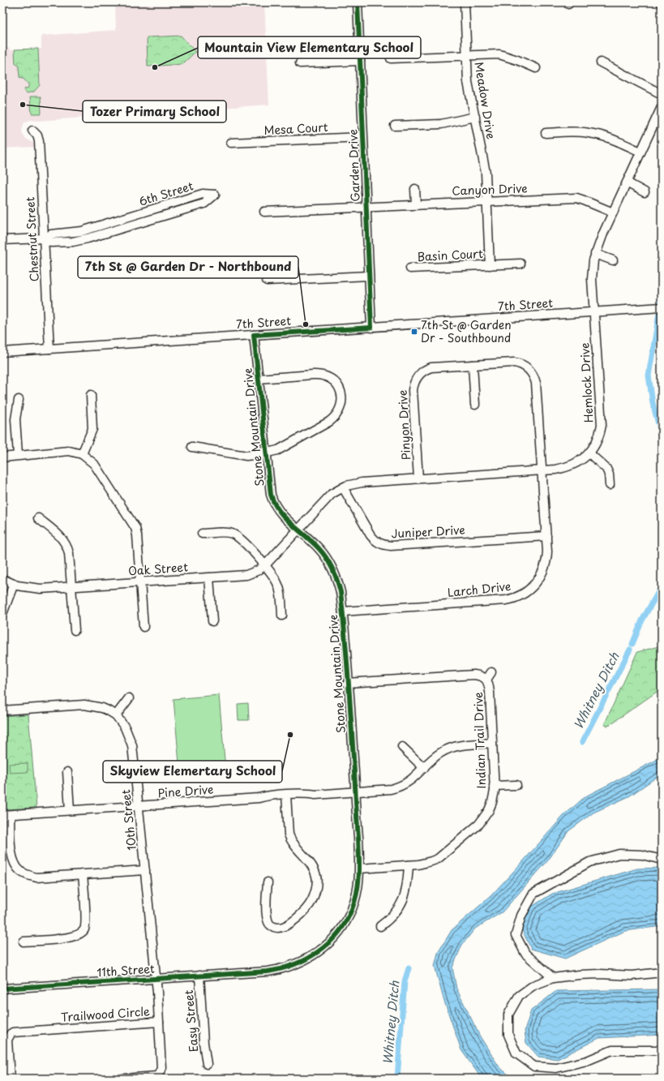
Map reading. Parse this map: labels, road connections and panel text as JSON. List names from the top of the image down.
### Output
{
  "streets": {
    "street": [
      "Meadow Drive",
      "Mesa Court",
      "Garden Drive",
      "Canyon Drive",
      "6th Street",
      "Chestnut Street",
      "Basin Court",
      "7th Street",
      "Hemlock Drive",
      "Pinyon Drive",
      "Stone Mountain Drive",
      "Juniper Drive",
      "Oak Street",
      "Larch Drive",
      "Indian Trail Drive",
      "Pine Drive",
      "10th Street",
      "11th Street",
      "Trailwood Circle",
      "Easy Street"
    ]
  },
  "crossings": [
    ["Meadow Drive", "Canyon Drive"],
    ["Meadow Drive", "Basin Court"],
    ["Mesa Court", "Garden Drive"],
    ["Garden Drive", "Canyon Drive"],
    ["Garden Drive", "7th Street"],
    ["Canyon Drive", "Basin Court"],
    ["Canyon Drive", "Hemlock Drive"],
    ["6th Street", "Chestnut Street"],
    ["Chestnut Street", "7th Street"],
    ["7th Street", "Hemlock Drive"],
    ["7th Street", "Stone Mountain Drive"],
    ["Hemlock Drive", "Pinyon Drive"],
    ["Hemlock Drive", "Stone Mountain Drive"],
    ["Hemlock Drive", "Juniper Drive"],
    ["Hemlock Drive", "Oak Street"],
    ["Hemlock Drive", "Larch Drive"],
    ["Pinyon Drive", "Larch Drive"],
    ["Stone Mountain Drive", "Oak Street"],
    ["Stone Mountain Drive", "Larch Drive"],
    ["Stone Mountain Drive", "Indian Trail Drive"],
    ["Stone Mountain Drive", "Pine Drive"],
    ["Stone Mountain Drive", "11th Street"],
    ["Juniper Drive", "Larch Drive"],
    ["Indian Trail Drive", "Pine Drive"],
    ["Pine Drive", "10th Street"],
    ["10th Street", "11th Street"],
    ["10th Street", "Trailwood Circle"],
    ["11th Street", "Easy Street"]
  ],
  "water": ["Whitney Ditch"],
  "places": {
    "other": [
      "Mountain View Elementary School",
      "Tozer Primary School",
      "7th St @ Garden Dr - Northbound",
      "Skyview Elemertary School"
    ],
    "transit": ["7th St @ Garden Dr - Southbound"]
  }
}
